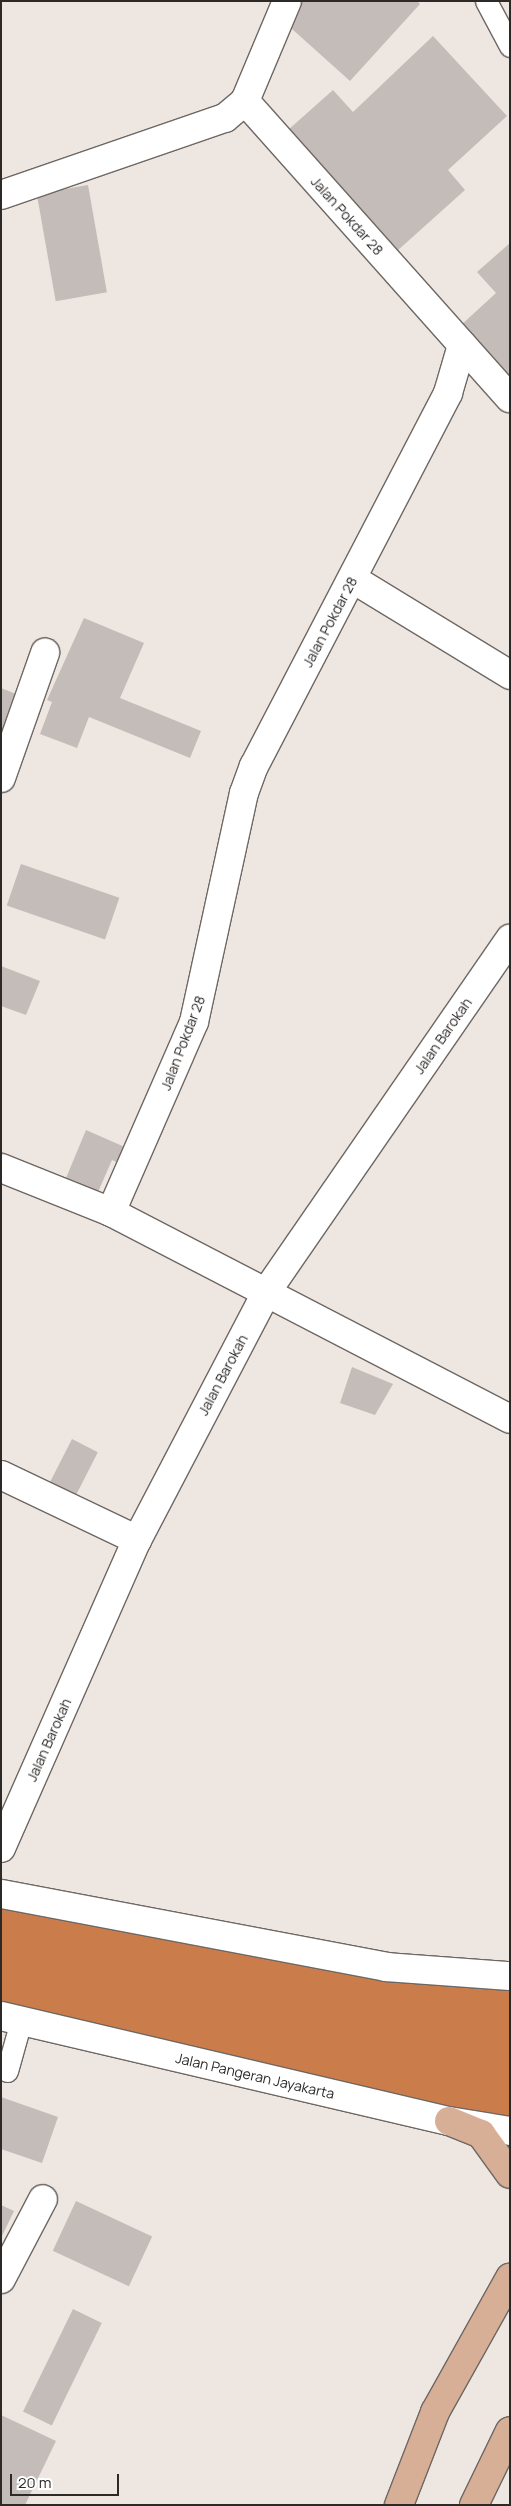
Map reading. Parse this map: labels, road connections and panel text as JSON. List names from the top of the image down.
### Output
{
  "streets": {
    "street": ["Jalan Pokdar 28", "Jalan Barokah", "Jalan Pangeran Jayakarta"]
  },
  "scale_bar": "20 m"
}
